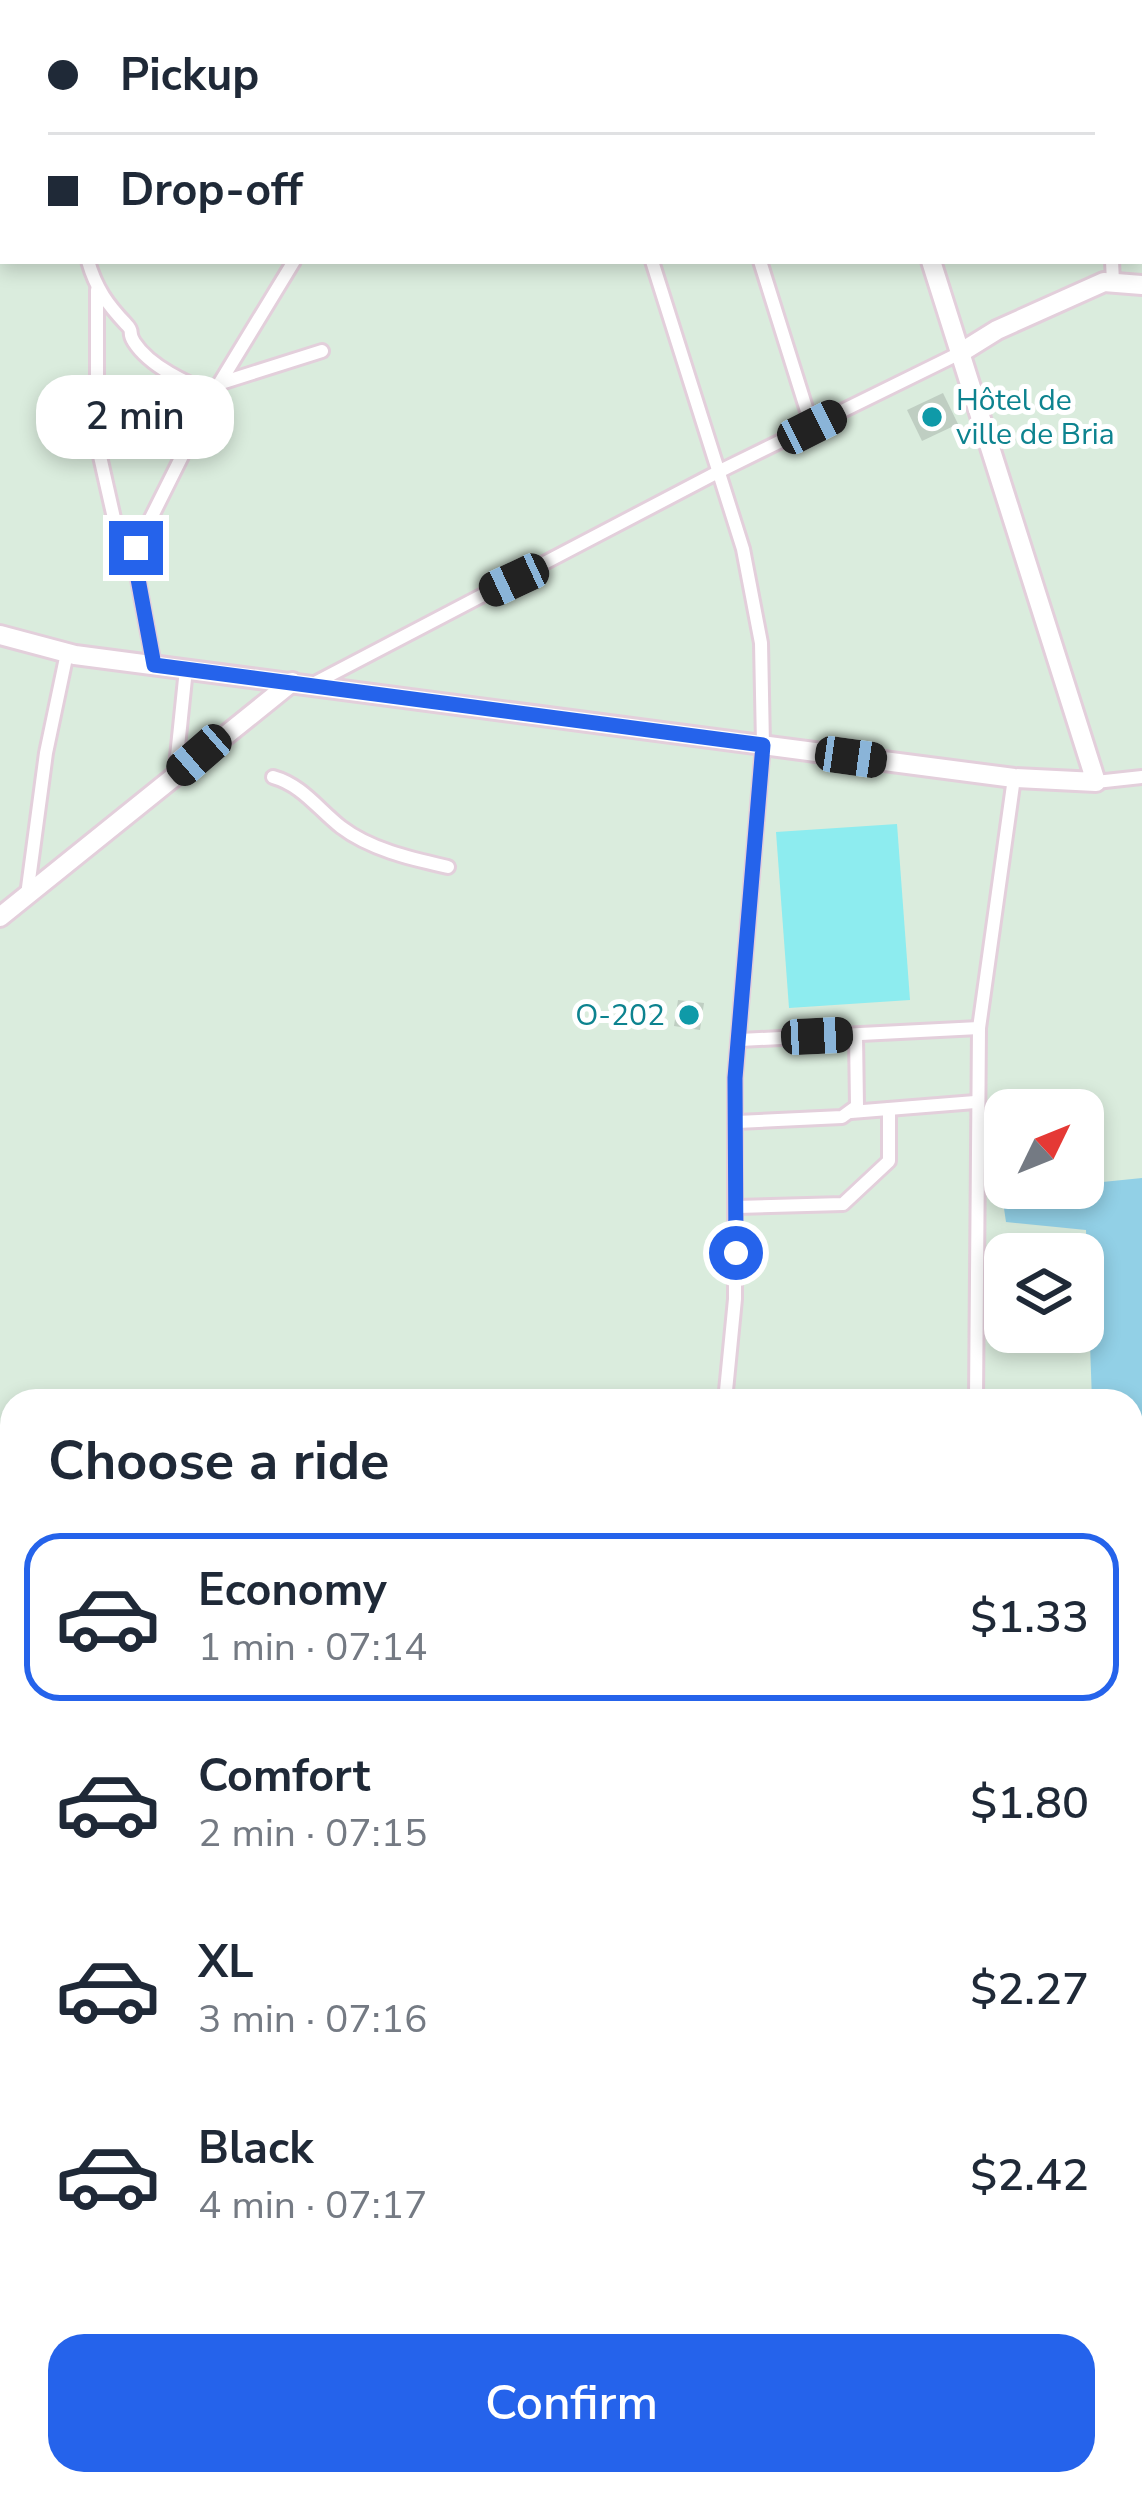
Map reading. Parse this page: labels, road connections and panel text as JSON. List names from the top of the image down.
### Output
{
  "places": ["Hôtel de ville de Bria", "O-202"],
  "north": "top right",
  "page": {
    "banner": ["Pickup", "Drop-off"],
    "bubble": "2 min",
    "heading": "Choose a ride",
    "list": [
      {
        "name": "Economy",
        "note": "1 min · 07:14",
        "value": "$1.33"
      },
      {
        "name": "Comfort",
        "note": "2 min · 07:15",
        "value": "$1.80"
      },
      {
        "name": "XL",
        "note": "3 min · 07:16",
        "value": "$2.27"
      },
      {
        "name": "Black",
        "note": "4 min · 07:17",
        "value": "$2.42"
      }
    ],
    "buttons": "Confirm"
  }
}
